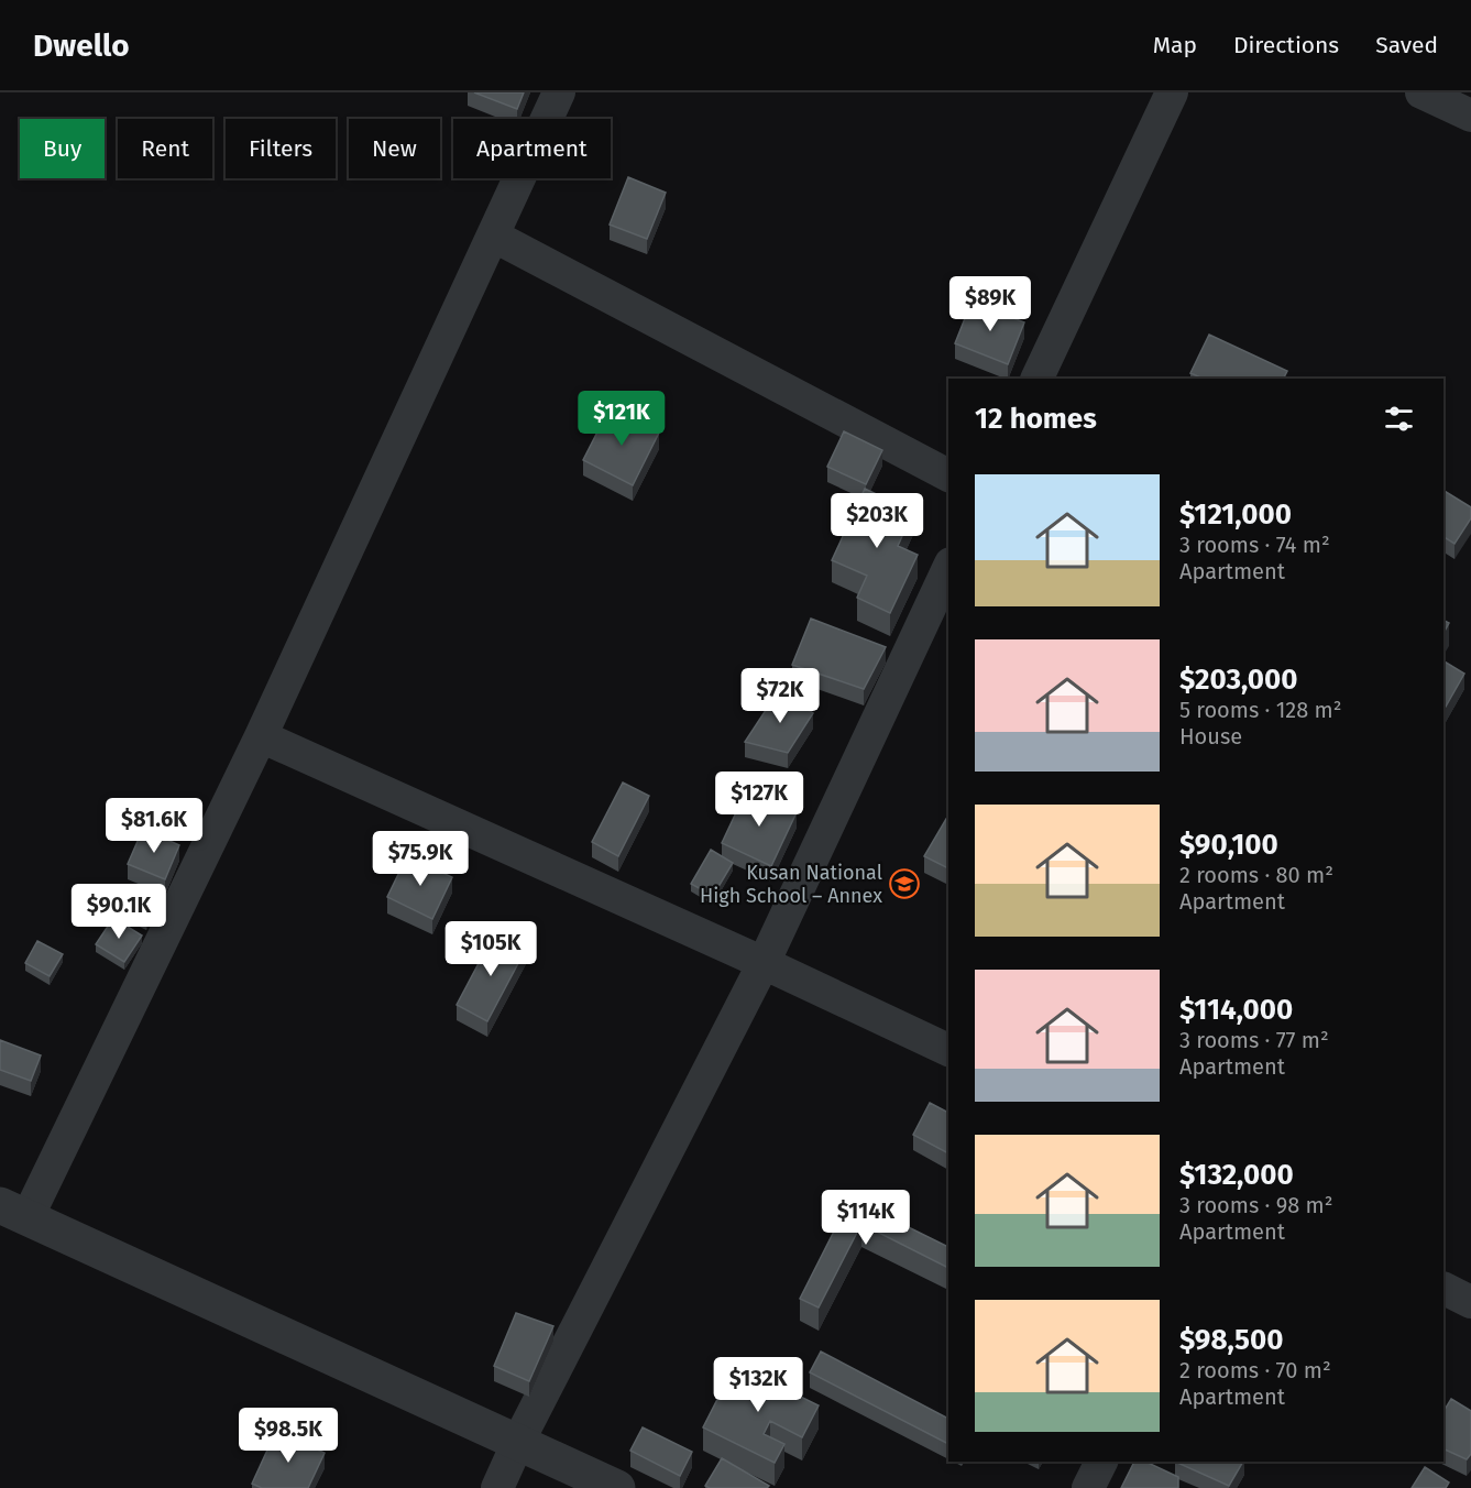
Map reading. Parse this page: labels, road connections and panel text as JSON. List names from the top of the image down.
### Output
{
  "places": {
    "school or university": ["Kusan National High School – Annex"]
  },
  "page": {
    "header": "Dwello",
    "nav": ["Map", "Directions", "Saved"],
    "chip": [
      "Buy",
      "Rent",
      "Filters",
      "New",
      "Apartment"
    ],
    "price": [
      "$89K",
      "$121K",
      "$203K",
      "$72K",
      "$127K",
      "$81.6K",
      "$75.9K",
      "$90.1K",
      "$105K",
      "$114K",
      "$132K",
      "$98.5K"
    ],
    "heading": "12 homes",
    "list": [
      {
        "name": "$121,000",
        "note": "3 rooms · 74 m² · Apartment"
      },
      {
        "name": "$203,000",
        "note": "5 rooms · 128 m² · House"
      },
      {
        "name": "$90,100",
        "note": "2 rooms · 80 m² · Apartment"
      },
      {
        "name": "$114,000",
        "note": "3 rooms · 77 m² · Apartment"
      },
      {
        "name": "$132,000",
        "note": "3 rooms · 98 m² · Apartment"
      },
      {
        "name": "$98,500",
        "note": "2 rooms · 70 m² · Apartment"
      }
    ]
  }
}
